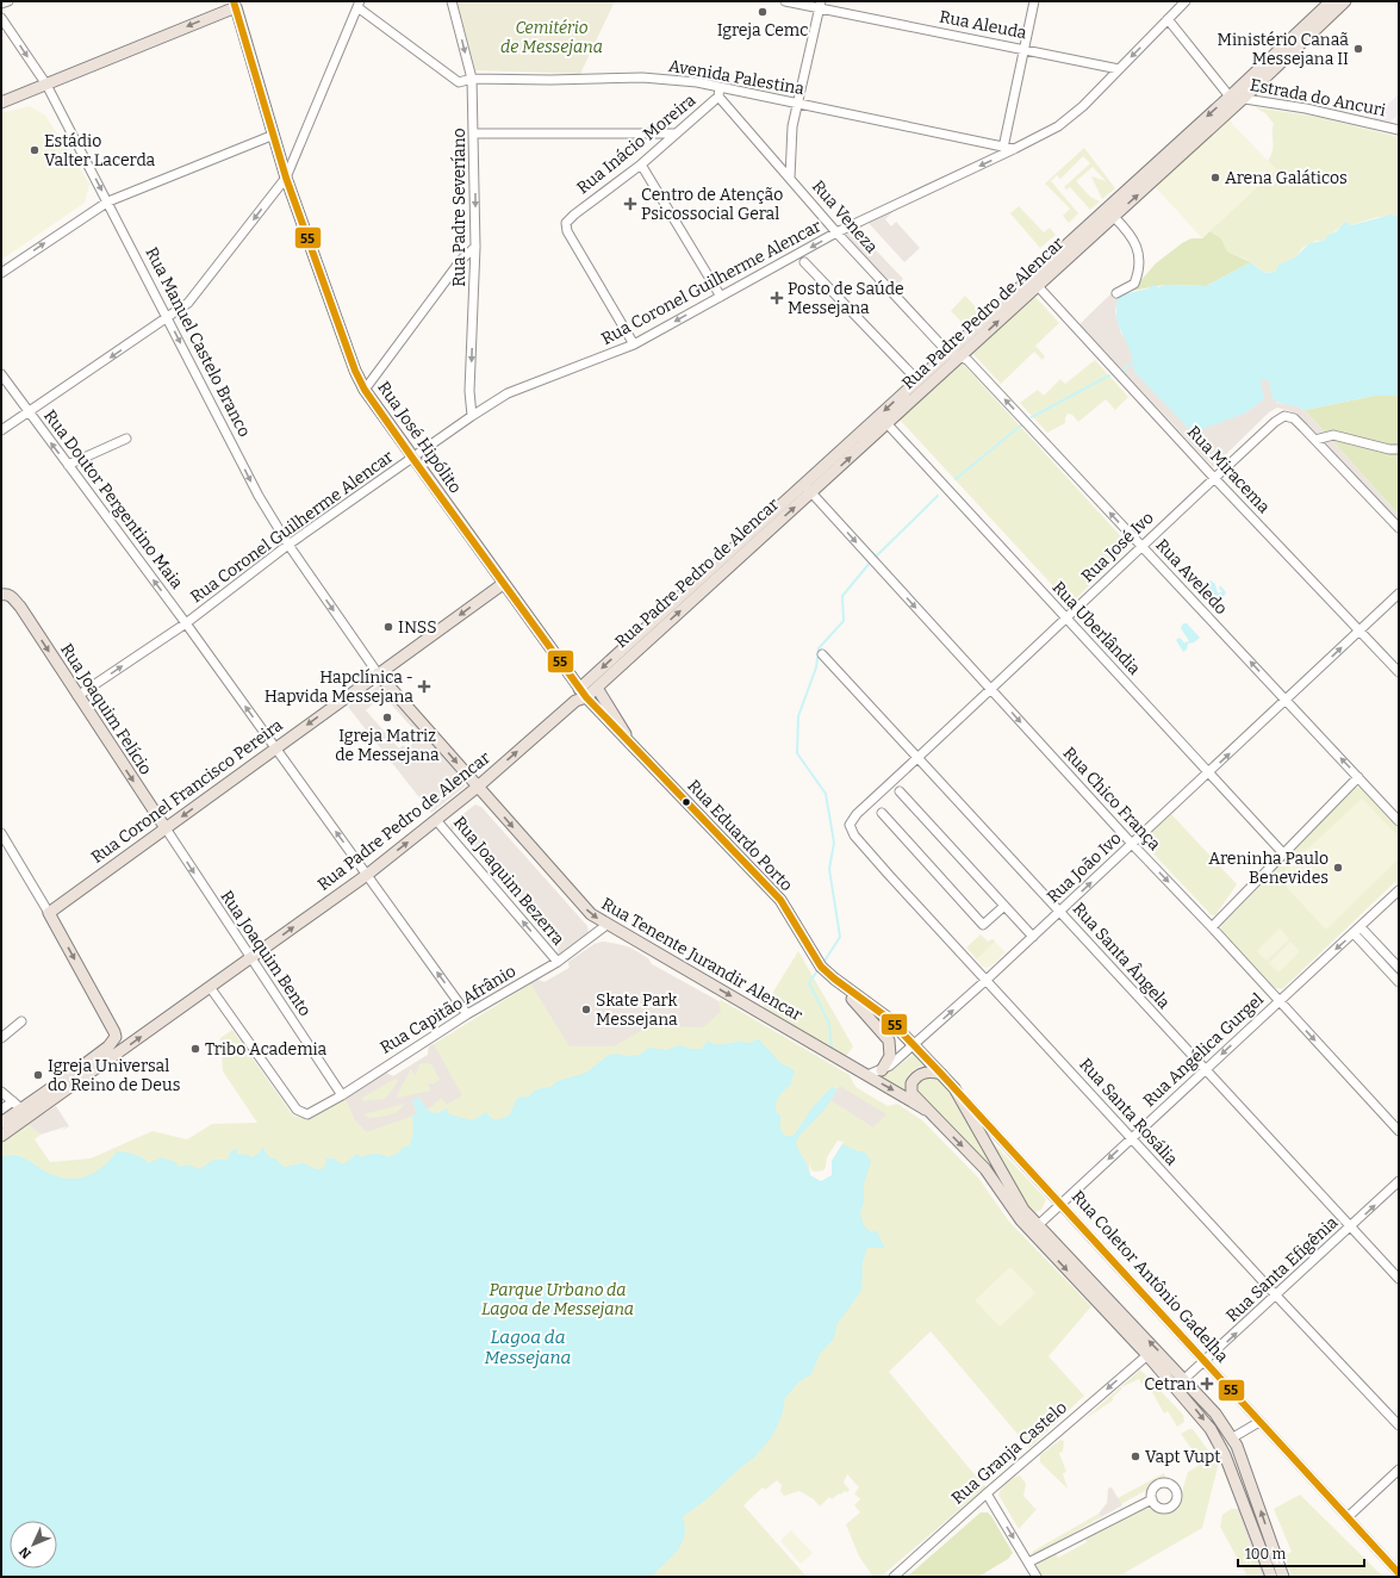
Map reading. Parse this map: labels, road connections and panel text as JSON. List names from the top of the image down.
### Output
{
  "streets": {
    "main road": [
      "Rua Padre Pedro de Alencar",
      "Rua José Hipólito",
      "Rua Joaquim Felício",
      "Rua Coronel Francisco Pereira",
      "Rua Eduardo Porto",
      "Rua Tenente Jurandir Alencar",
      "Rua Coletor Antônio Gadelha"
    ],
    "street": [
      "Rua Aleuda",
      "Avenida Palestina",
      "Estrada do Ancuri",
      "Rua Inácio Moreira",
      "Rua Padre Severíano",
      "Rua Veneza",
      "Rua Coronel Guilherme Alencar",
      "Rua Manuel Castelo Branco",
      "Rua Miracema",
      "Rua Doutor Pergentino Maia",
      "Rua José Ivo",
      "Rua Aveledo",
      "Rua Uberlândia",
      "Rua Chico França",
      "Rua João Ivo",
      "Rua Joaquim Bezerra",
      "Rua Joaquim Bento",
      "Rua Santa Ângela",
      "Rua Capitão Afrânio",
      "Rua Angélica Gurgel",
      "Rua Santa Rosália",
      "Rua Santa Efigênia",
      "Rua Granja Castelo"
    ]
  },
  "crossings": [
    ["Rua Aleuda", "Rua Coronel Guilherme Alencar"],
    ["Avenida Palestina", "Rua Padre Severíano"],
    ["Avenida Palestina", "Rua Coronel Guilherme Alencar"],
    ["Estrada do Ancuri", "Rua Padre Pedro de Alencar"],
    ["Rua Inácio Moreira", "Rua Veneza"],
    ["Rua Inácio Moreira", "Rua Coronel Guilherme Alencar"],
    ["Rua Padre Severíano", "Rua Coronel Guilherme Alencar"],
    ["Rua Veneza", "Rua Coronel Guilherme Alencar"],
    ["Rua Veneza", "Rua Padre Pedro de Alencar"],
    ["Rua Veneza", "Rua Aveledo"],
    ["Rua Coronel Guilherme Alencar", "Rua Manuel Castelo Branco"],
    ["Rua Coronel Guilherme Alencar", "Rua José Hipólito"],
    ["Rua Coronel Guilherme Alencar", "Rua Doutor Pergentino Maia"],
    ["Rua Coronel Guilherme Alencar", "Rua Joaquim Felício"],
    ["Rua Padre Pedro de Alencar", "Rua José Hipólito"],
    ["Rua Padre Pedro de Alencar", "Rua Miracema"],
    ["Rua Padre Pedro de Alencar", "Rua Doutor Pergentino Maia"],
    ["Rua Padre Pedro de Alencar", "Rua Aveledo"],
    ["Rua Padre Pedro de Alencar", "Rua Uberlândia"],
    ["Rua Padre Pedro de Alencar", "Rua Chico França"],
    ["Rua Padre Pedro de Alencar", "Rua Eduardo Porto"],
    ["Rua Padre Pedro de Alencar", "Rua Joaquim Bezerra"],
    ["Rua Padre Pedro de Alencar", "Rua Joaquim Bento"],
    ["Rua Padre Pedro de Alencar", "Rua Tenente Jurandir Alencar"],
    ["Rua Padre Pedro de Alencar", "Rua Capitão Afrânio"],
    ["Rua Manuel Castelo Branco", "Rua Coronel Francisco Pereira"],
    ["Rua Manuel Castelo Branco", "Rua Tenente Jurandir Alencar"],
    ["Rua José Hipólito", "Rua Coronel Francisco Pereira"],
    ["Rua José Hipólito", "Rua Eduardo Porto"],
    ["Rua Miracema", "Rua José Ivo"],
    ["Rua Miracema", "Rua João Ivo"],
    ["Rua Doutor Pergentino Maia", "Rua Coronel Francisco Pereira"],
    ["Rua Doutor Pergentino Maia", "Rua Capitão Afrânio"],
    ["Rua José Ivo", "Rua Aveledo"],
    ["Rua José Ivo", "Rua Uberlândia"],
    ["Rua José Ivo", "Rua Chico França"],
    ["Rua José Ivo", "Rua Santa Ângela"],
    ["Rua José Ivo", "Rua Santa Rosália"],
    ["Rua Aveledo", "Rua João Ivo"],
    ["Rua Uberlândia", "Rua João Ivo"],
    ["Rua Joaquim Felício", "Rua Coronel Francisco Pereira"],
    ["Rua Joaquim Felício", "Rua Joaquim Bento"],
    ["Rua Coronel Francisco Pereira", "Rua Joaquim Bento"],
    ["Rua Coronel Francisco Pereira", "Rua Tenente Jurandir Alencar"],
    ["Rua Chico França", "Rua João Ivo"],
    ["Rua Chico França", "Rua Angélica Gurgel"],
    ["Rua Eduardo Porto", "Rua João Ivo"],
    ["Rua Eduardo Porto", "Rua Coletor Antônio Gadelha"],
    ["Rua João Ivo", "Rua Santa Ângela"],
    ["Rua João Ivo", "Rua Tenente Jurandir Alencar"],
    ["Rua João Ivo", "Rua Santa Rosália"],
    ["Rua João Ivo", "Rua Coletor Antônio Gadelha"],
    ["Rua Joaquim Bezerra", "Rua Capitão Afrânio"],
    ["Rua Joaquim Bento", "Rua Capitão Afrânio"],
    ["Rua Santa Ângela", "Rua Angélica Gurgel"],
    ["Rua Santa Ângela", "Rua Santa Efigênia"],
    ["Rua Tenente Jurandir Alencar", "Rua Capitão Afrânio"],
    ["Rua Angélica Gurgel", "Rua Santa Rosália"],
    ["Rua Angélica Gurgel", "Rua Coletor Antônio Gadelha"],
    ["Rua Santa Rosália", "Rua Santa Efigênia"],
    ["Rua Santa Efigênia", "Rua Coletor Antônio Gadelha"]
  ],
  "one_way": [
    "Rua Padre Severíano",
    "Rua Manuel Castelo Branco",
    "Rua Doutor Pergentino Maia",
    "Rua Aveledo",
    "Rua Joaquim Felício",
    "Rua Coronel Francisco Pereira",
    "Rua Chico França",
    "Rua João Ivo",
    "Rua Joaquim Bezerra",
    "Rua Joaquim Bento",
    "Rua Tenente Jurandir Alencar",
    "Rua Angélica Gurgel",
    "Rua Santa Efigênia",
    "Rua Granja Castelo"
  ],
  "water": ["Lagoa da Messejana"],
  "parks": ["Cemitério de Messejana", "Parque Urbano da Lagoa de Messejana"],
  "places": {
    "other": [
      "Igreja Cemc",
      "Ministério Canaã Messejana II",
      "Estádio Valter Lacerda",
      "Arena Galáticos",
      "INSS",
      "Igreja Matriz de Messejana",
      "Areninha Paulo Benevides",
      "Skate Park Messejana",
      "Tribo Academia",
      "Igreja Universal do Reino de Deus",
      "Vapt Vupt"
    ],
    "health": [
      "Centro de Atenção Psicossocial Geral",
      "Posto de Saúde Messejana",
      "Hapclínica - Hapvida Messejana",
      "Cetran"
    ]
  },
  "lines": ["transit line 55"],
  "scale_bar": "100 m",
  "north": "bottom left"
}
